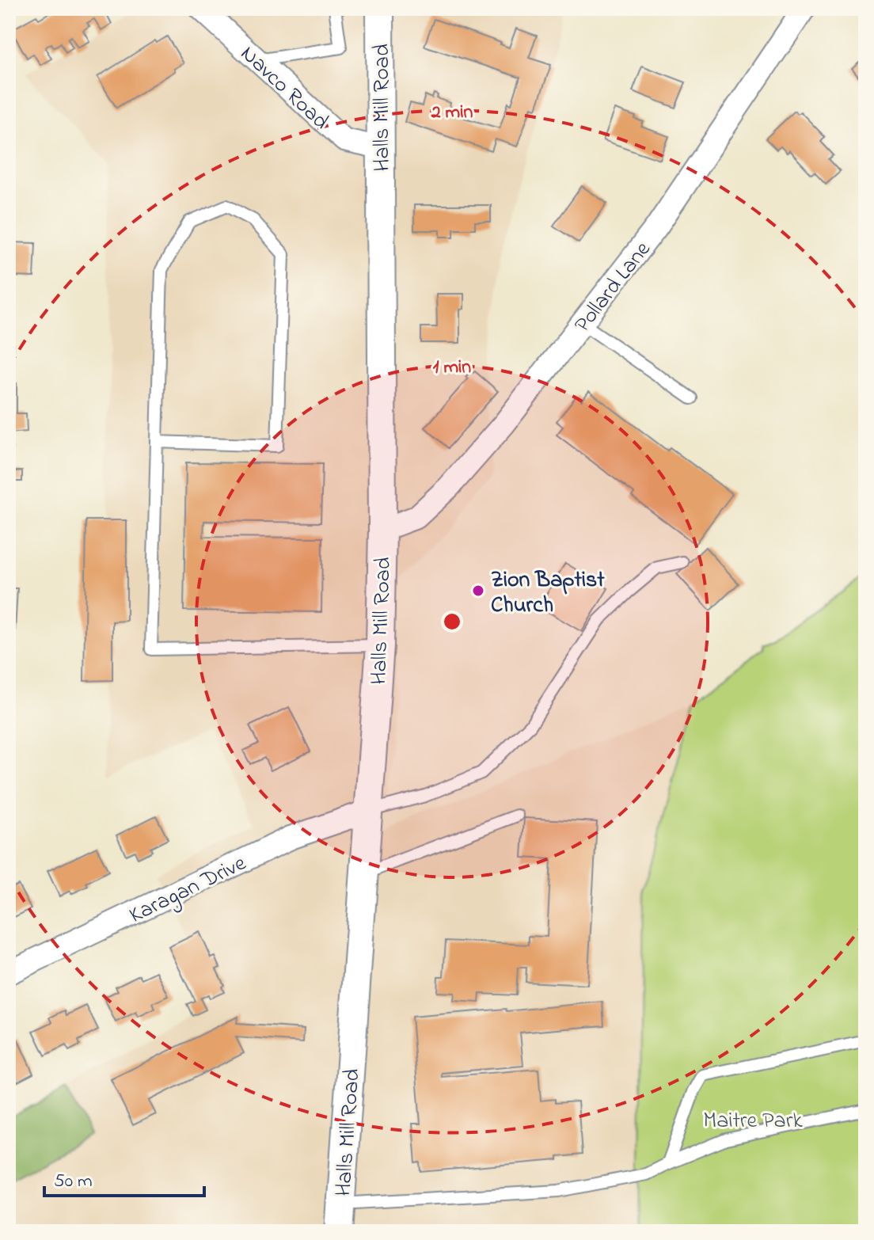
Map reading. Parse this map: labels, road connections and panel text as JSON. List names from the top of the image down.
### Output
{
  "streets": {
    "street": [
      "Navco Road",
      "Halls Mill Road",
      "Pollard Lane",
      "Karagan Drive"
    ]
  },
  "crossings": [
    ["Navco Road", "Halls Mill Road"],
    ["Halls Mill Road", "Pollard Lane"],
    ["Halls Mill Road", "Karagan Drive"]
  ],
  "parks": ["Maitre Park"],
  "places": ["Zion Baptist Church"],
  "scale_bar": "50 m",
  "rings": ["2 min", "1 min"]
}
